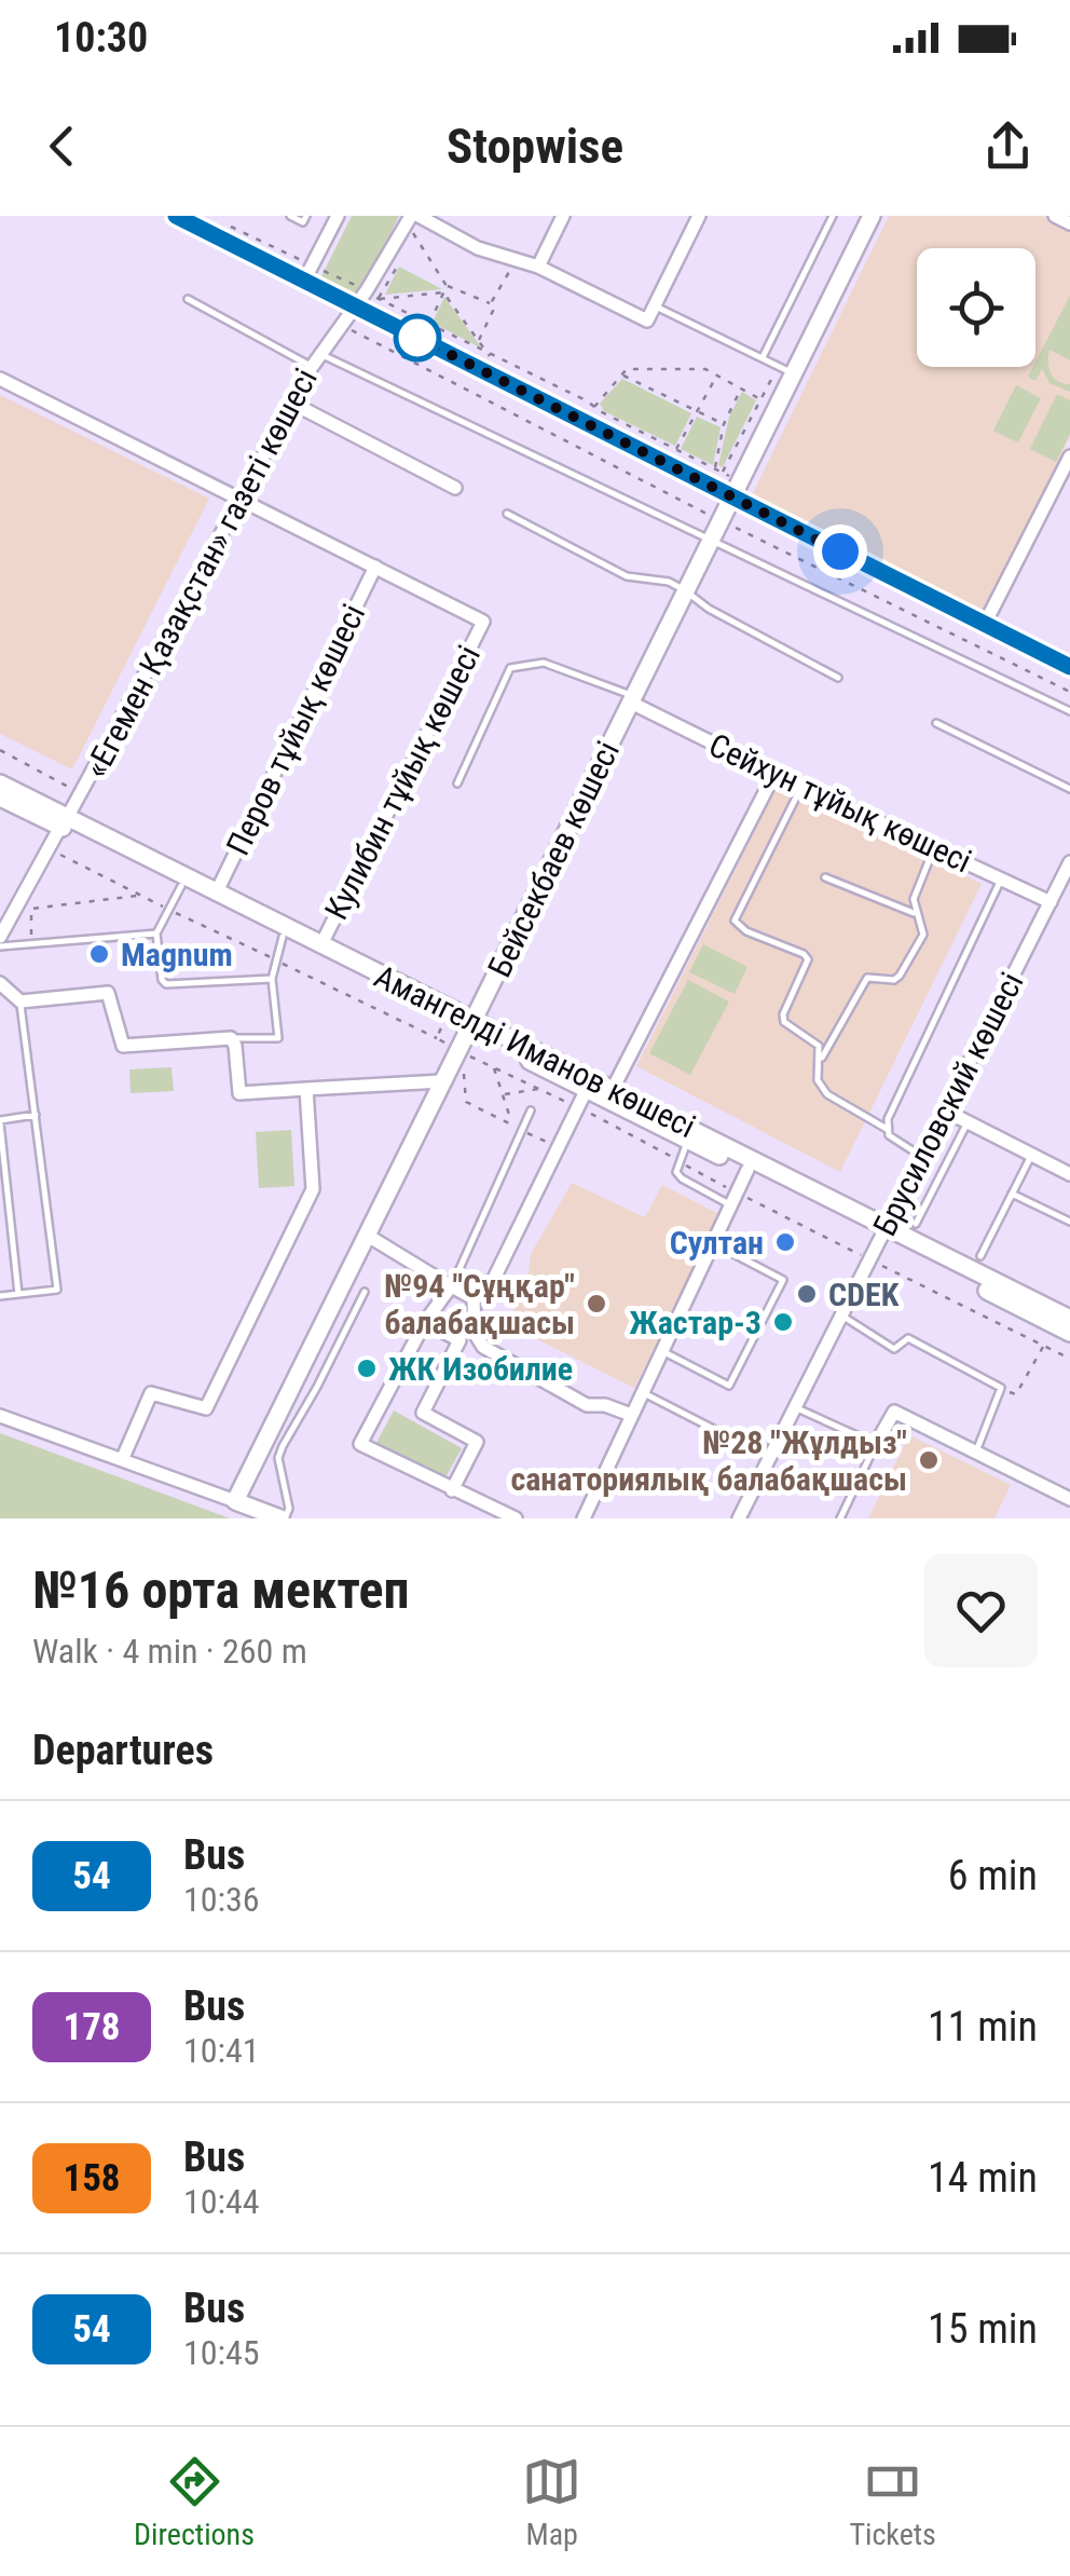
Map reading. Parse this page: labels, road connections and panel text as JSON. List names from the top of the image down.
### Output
{
  "streets": {
    "main road": ["Бейсекбаев көшесі", "Амангелді Иманов көшесі"],
    "street": [
      "«Егемен Қазақстан» газеті көшесі",
      "Перов тұйық көшесі",
      "Кулибин тұйық көшесі",
      "Сейхун тұйық көшесі",
      "Брусиловский көшесі"
    ]
  },
  "crossings": [
    ["«Егемен Қазақстан» газеті көшесі", "Амангелді Иманов көшесі"],
    ["Перов тұйық көшесі", "Кулибин тұйық көшесі"],
    ["Перов тұйық көшесі", "Амангелді Иманов көшесі"],
    ["Кулибин тұйық көшесі", "Амангелді Иманов көшесі"],
    ["Сейхун тұйық көшесі", "Бейсекбаев көшесі"],
    ["Сейхун тұйық көшесі", "Брусиловский көшесі"],
    ["Бейсекбаев көшесі", "Амангелді Иманов көшесі"],
    ["Амангелді Иманов көшесі", "Брусиловский көшесі"]
  ],
  "places": [
    "Magnum",
    "Султан",
    "CDEK",
    "№94 \"Сұңқар\" балабақшасы",
    "Жастар-3",
    "ЖК Изобилие",
    "№28 \"Жұлдыз\" санаториялық балабақшасы"
  ],
  "lines": ["bus line 54"],
  "page": {
    "status": "10:30",
    "header": "Stopwise",
    "heading": [
      ["№16 орта мектеп", "Walk · 4 min · 260 m"],
      "Departures"
    ],
    "list": [
      {
        "mark": "54",
        "name": "Bus",
        "note": "10:36",
        "value": "6 min"
      },
      {
        "mark": "178",
        "name": "Bus",
        "note": "10:41",
        "value": "11 min"
      },
      {
        "mark": "158",
        "name": "Bus",
        "note": "10:44",
        "value": "14 min"
      },
      {
        "mark": "54",
        "name": "Bus",
        "note": "10:45",
        "value": "15 min"
      }
    ],
    "tabs": ["Directions", "Map", "Tickets"]
  }
}
